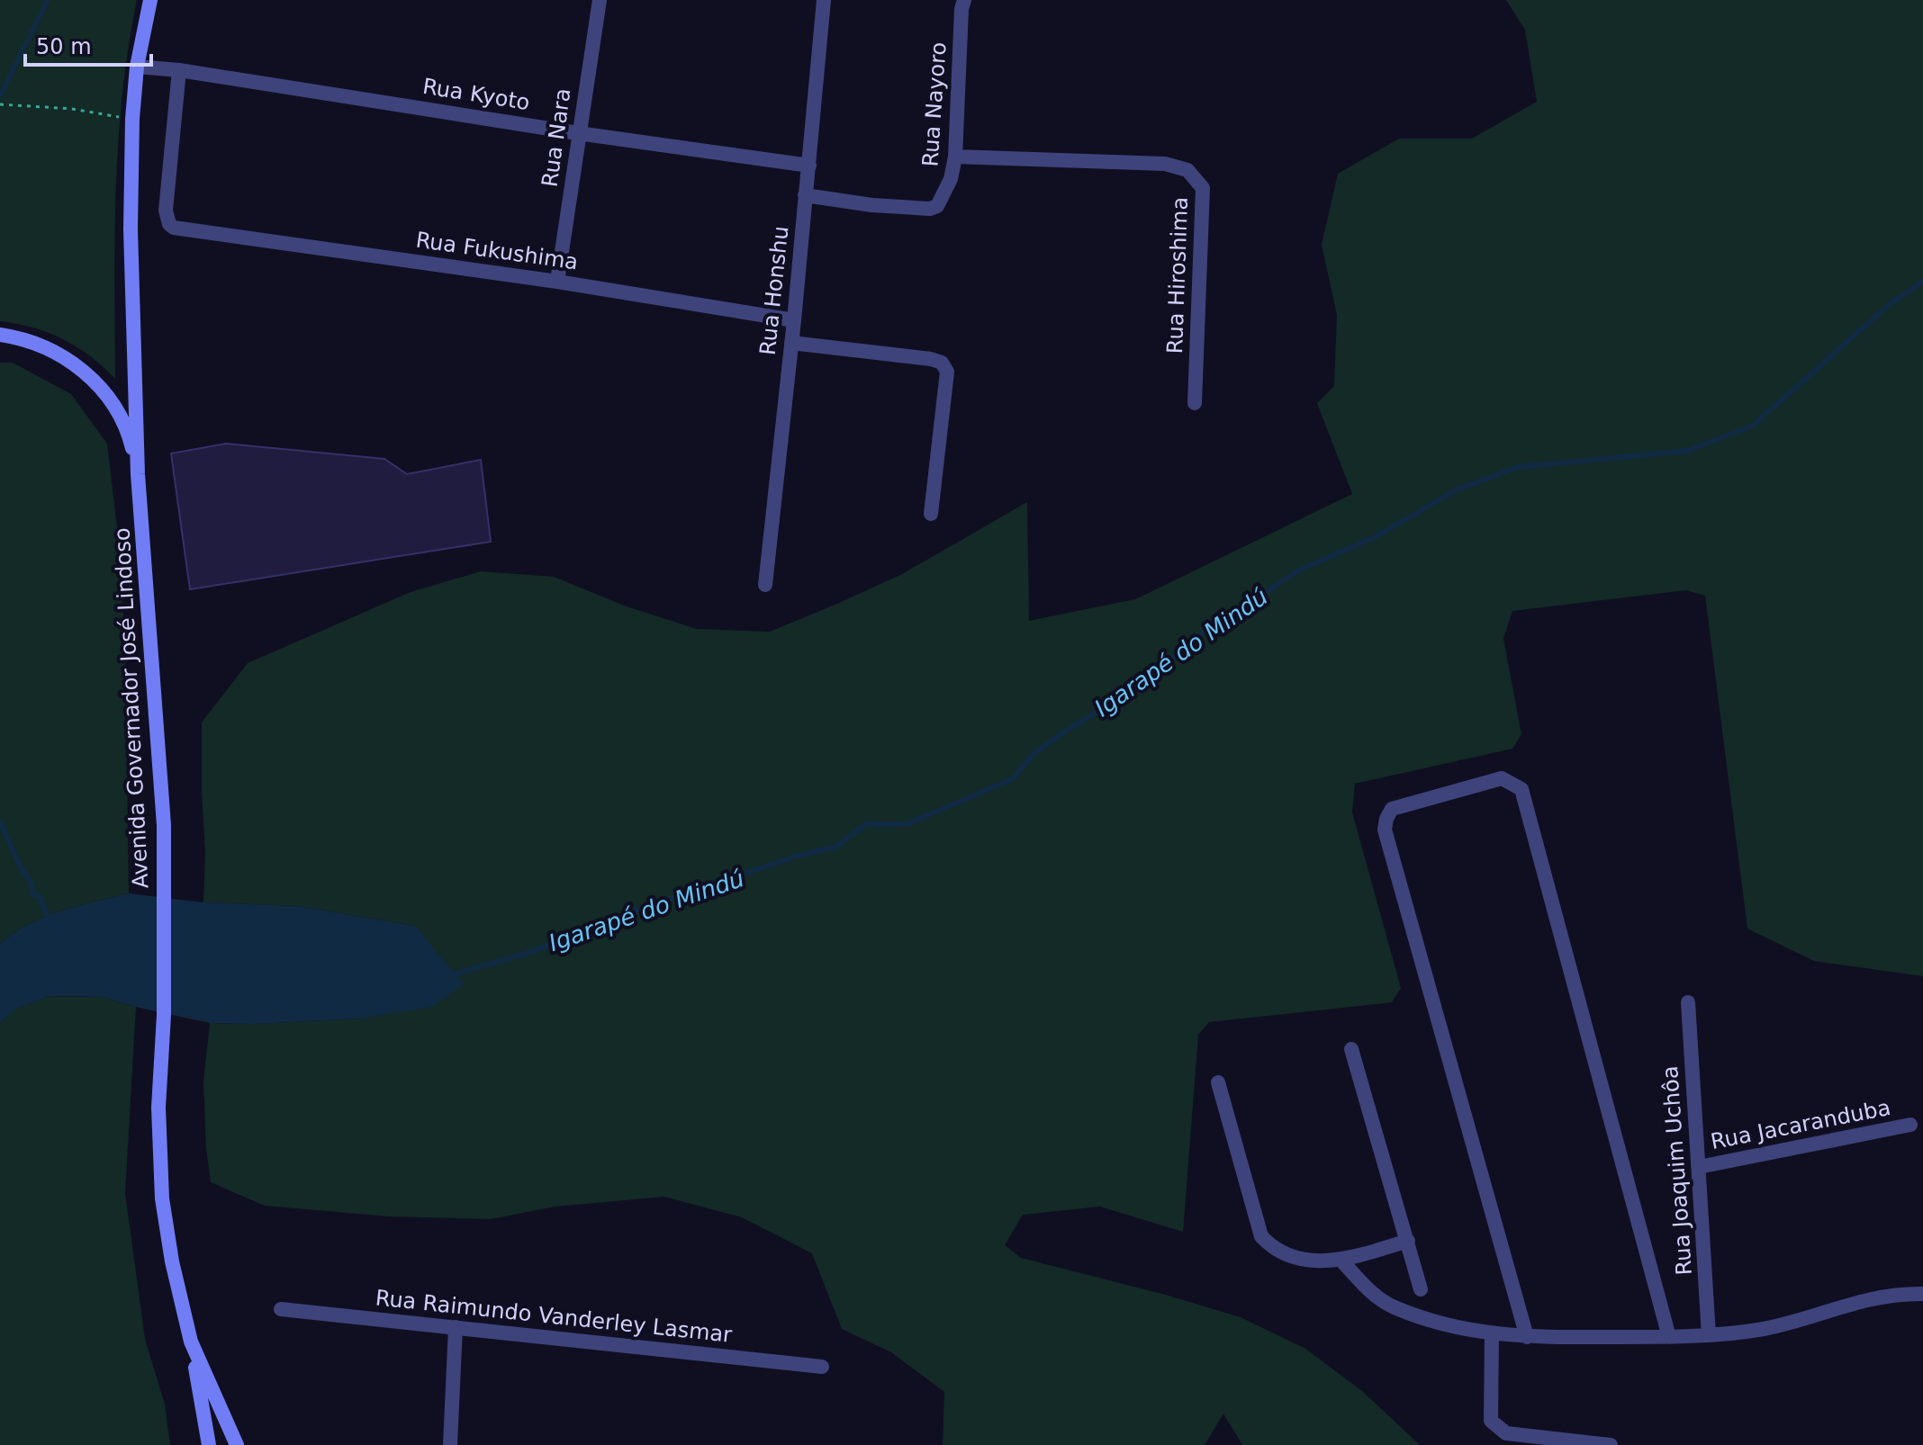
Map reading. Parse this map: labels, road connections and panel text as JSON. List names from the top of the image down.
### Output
{
  "streets": {
    "main road": ["Avenida Governador José Lindoso"],
    "street": [
      "Rua Kyoto",
      "Rua Nayoro",
      "Rua Nara",
      "Rua Fukushima",
      "Rua Hiroshima",
      "Rua Honshu",
      "Rua Jacaranduba",
      "Rua Joaquim Uchôa",
      "Rua Raimundo Vanderley Lasmar"
    ]
  },
  "crossings": [
    ["Rua Kyoto", "Rua Nara"],
    ["Rua Kyoto", "Rua Fukushima"],
    ["Rua Kyoto", "Rua Honshu"],
    ["Rua Kyoto", "Avenida Governador José Lindoso"],
    ["Rua Nayoro", "Rua Hiroshima"],
    ["Rua Nayoro", "Rua Honshu"],
    ["Rua Nara", "Rua Fukushima"],
    ["Rua Fukushima", "Rua Honshu"],
    ["Rua Jacaranduba", "Rua Joaquim Uchôa"]
  ],
  "water": ["Igarapé do Mindú"],
  "scale_bar": "50 m"
}
